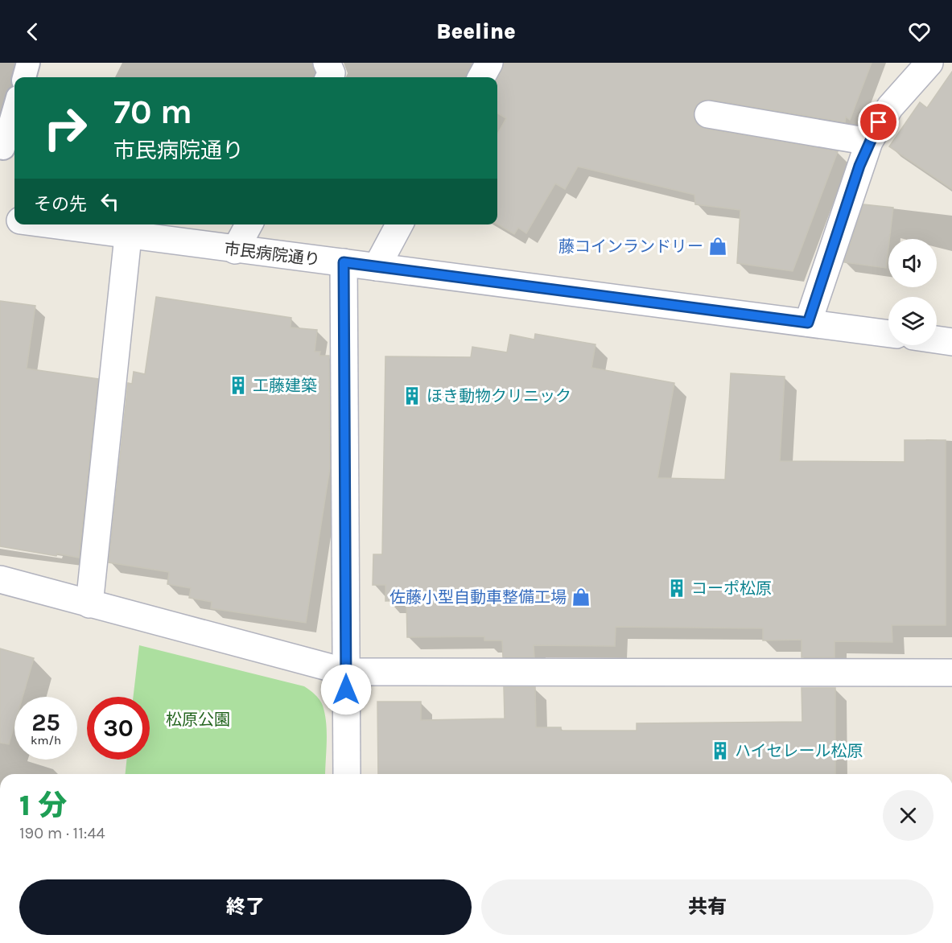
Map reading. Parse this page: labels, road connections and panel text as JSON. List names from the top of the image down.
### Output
{
  "streets": {
    "street": ["市民病院通り"]
  },
  "parks": ["松原公園"],
  "places": {
    "shop": ["藤コインランドリー", "佐藤小型自動車整備工場"],
    "building": [
      "工藤建築",
      "ほき動物クリニック",
      "コーポ松原",
      "ハイセレール松原"
    ]
  },
  "page": {
    "header": "Beeline",
    "turn": ["70 m", "市民病院通り"],
    "then": "その先",
    "speed": "25 km/h",
    "limit": "30",
    "heading": ["1 分", "190 m · 11:44"],
    "buttons": ["終了", "共有"]
  }
}
